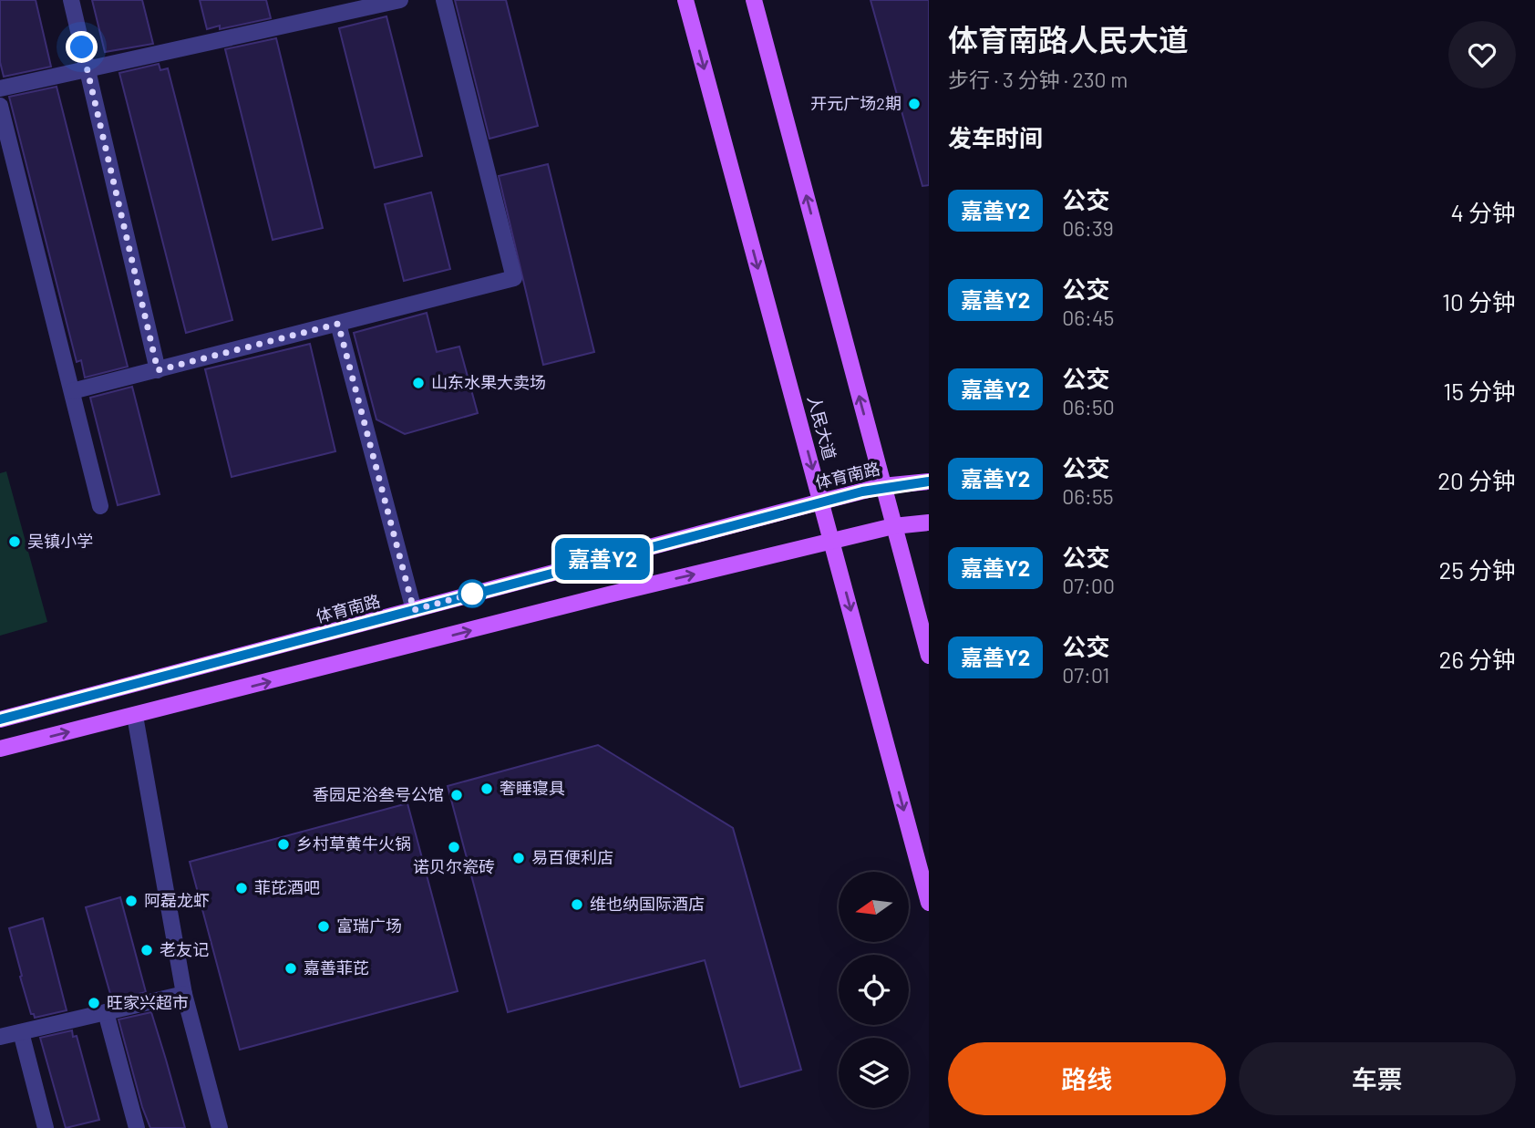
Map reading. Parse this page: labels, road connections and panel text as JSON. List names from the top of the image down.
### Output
{
  "streets": {
    "main road": ["人民大道", "体育南路"]
  },
  "crossings": [
    ["人民大道", "体育南路"]
  ],
  "places": [
    "开元广场2期",
    "山东水果大卖场",
    "吴镇小学",
    "奢睡寝具",
    "香园足浴叁号公馆",
    "乡村草黄牛火锅",
    "诺贝尔瓷砖",
    "易百便利店",
    "菲芘酒吧",
    "阿磊龙虾",
    "维也纳国际酒店",
    "富瑞广场",
    "老友记",
    "嘉善菲芘",
    "旺家兴超市"
  ],
  "lines": ["bus line 嘉善Y2"],
  "north": "left",
  "page": {
    "on_map": "嘉善Y2",
    "heading": [
      ["体育南路人民大道", "步行 · 3 分钟 · 230 m"],
      "发车时间"
    ],
    "list": [
      {
        "mark": "嘉善Y2",
        "name": "公交",
        "note": "06:39",
        "value": "4 分钟"
      },
      {
        "mark": "嘉善Y2",
        "name": "公交",
        "note": "06:45",
        "value": "10 分钟"
      },
      {
        "mark": "嘉善Y2",
        "name": "公交",
        "note": "06:50",
        "value": "15 分钟"
      },
      {
        "mark": "嘉善Y2",
        "name": "公交",
        "note": "06:55",
        "value": "20 分钟"
      },
      {
        "mark": "嘉善Y2",
        "name": "公交",
        "note": "07:00",
        "value": "25 分钟"
      },
      {
        "mark": "嘉善Y2",
        "name": "公交",
        "note": "07:01",
        "value": "26 分钟"
      }
    ],
    "buttons": ["路线", "车票"]
  }
}
